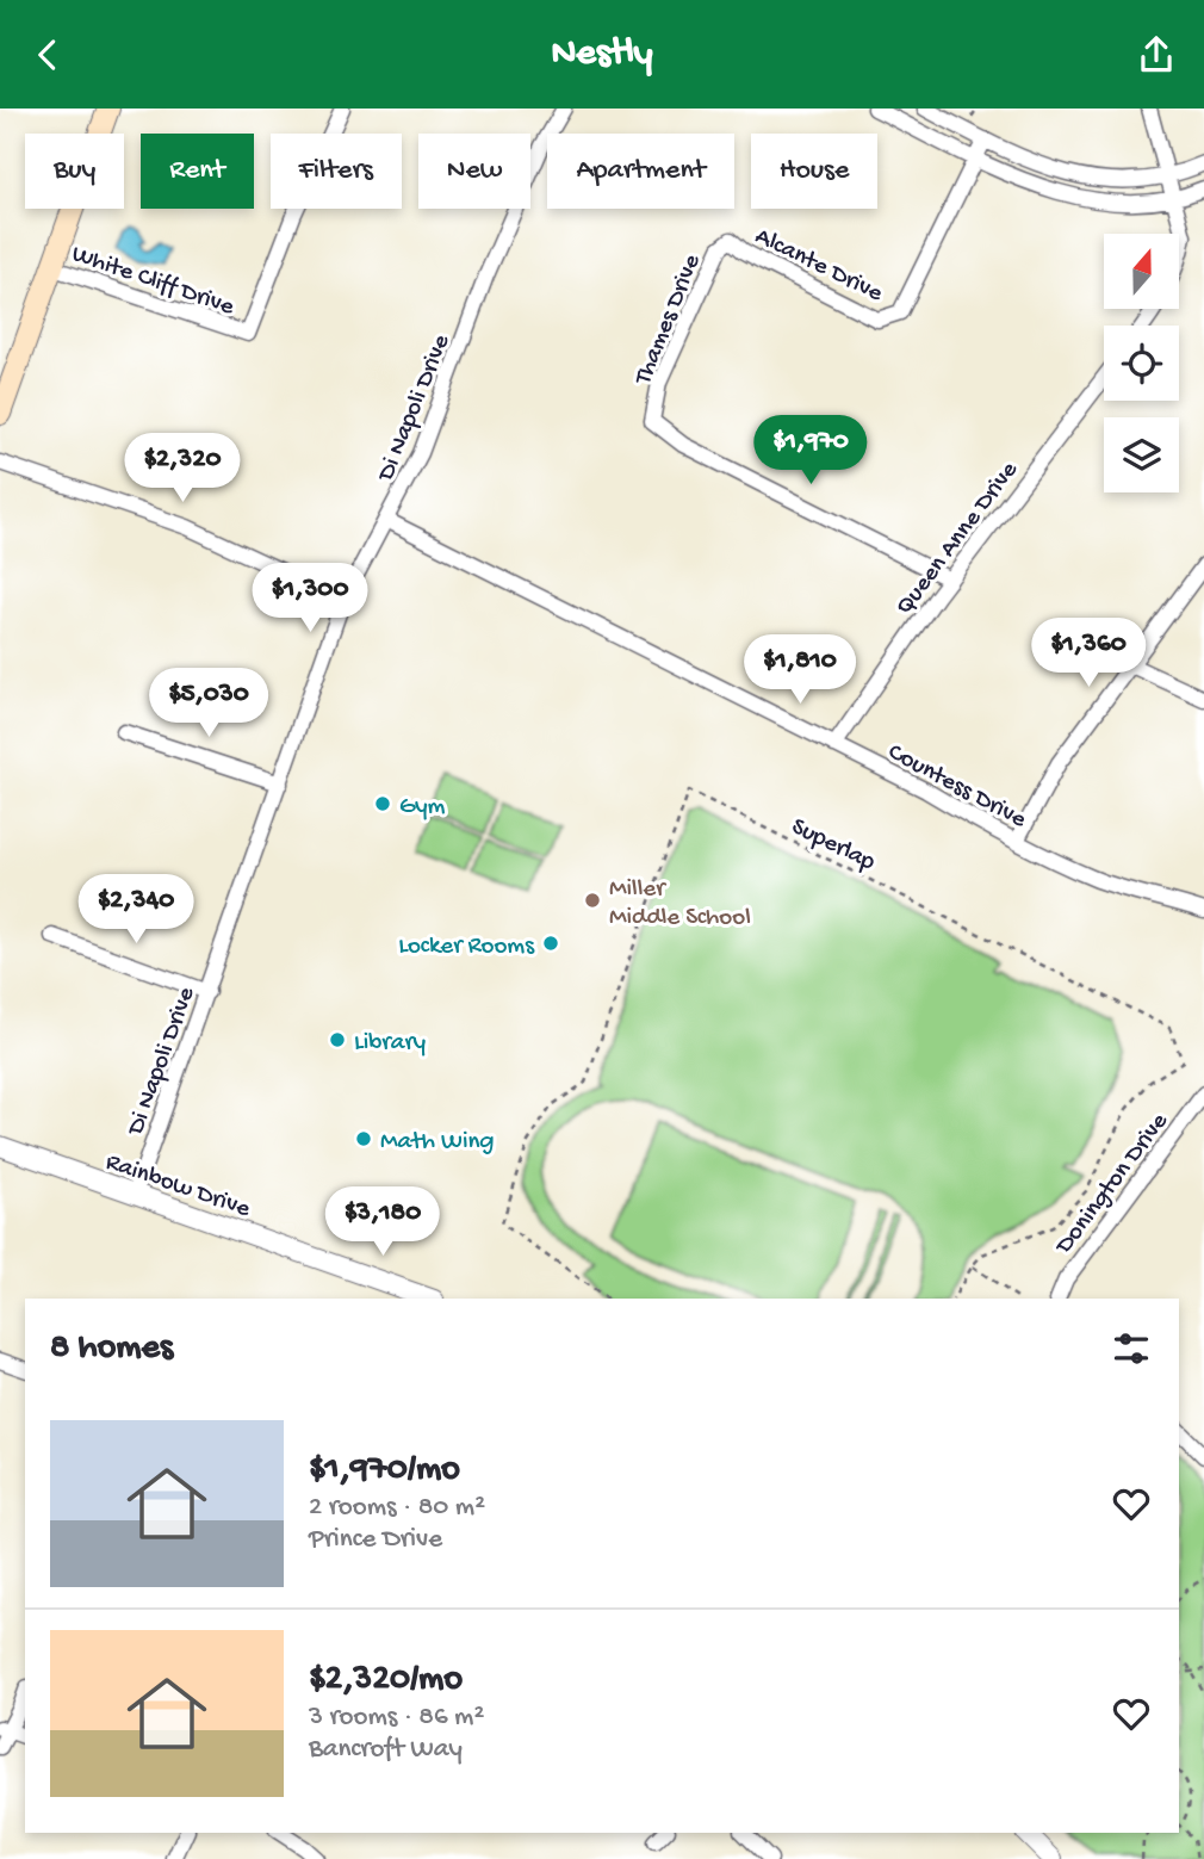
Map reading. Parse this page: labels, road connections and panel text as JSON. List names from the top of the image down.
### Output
{
  "streets": {
    "street": [
      "Alcante Drive",
      "White Cliff Drive",
      "Thames Drive",
      "Di Napoli Drive",
      "Queen Anne Drive",
      "Countess Drive",
      "Donington Drive",
      "Rainbow Drive"
    ],
    "path": ["Superlap"]
  },
  "crossings": [
    ["Alcante Drive", "Thames Drive"],
    ["Thames Drive", "Queen Anne Drive"],
    ["Di Napoli Drive", "Countess Drive"],
    ["Di Napoli Drive", "Rainbow Drive"],
    ["Queen Anne Drive", "Countess Drive"]
  ],
  "places": [
    "Gym",
    "Miller Middle School",
    "Locker Rooms",
    "Library",
    "Math Wing"
  ],
  "north": "top",
  "page": {
    "header": "Nestly",
    "chip": [
      "Buy",
      "Rent",
      "Filters",
      "New",
      "Apartment",
      "House"
    ],
    "price": [
      "$1,970",
      "$2,320",
      "$1,300",
      "$1,360",
      "$1,810",
      "$5,030",
      "$2,340",
      "$3,180"
    ],
    "heading": "8 homes",
    "list": [
      {
        "name": "$1,970/mo",
        "note": "2 rooms · 80 m² · Prince Drive"
      },
      {
        "name": "$2,320/mo",
        "note": "3 rooms · 86 m² · Bancroft Way"
      }
    ]
  }
}
